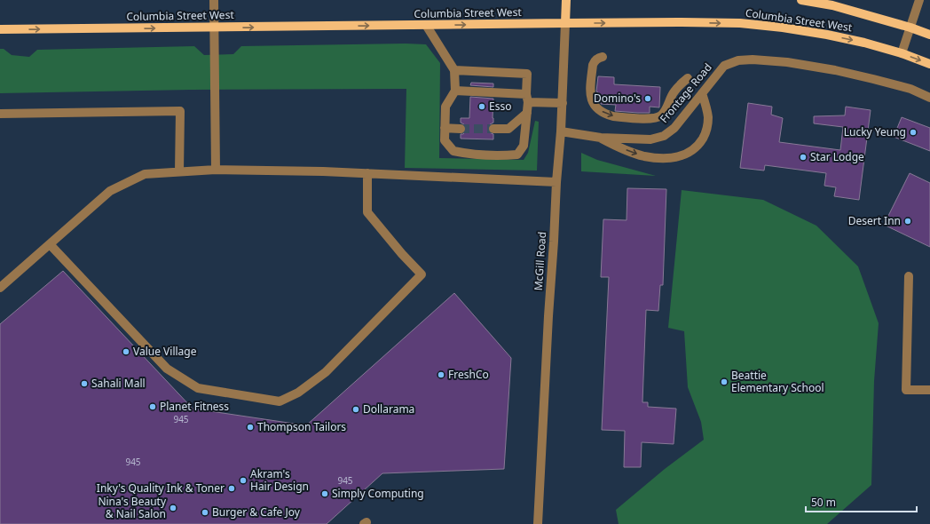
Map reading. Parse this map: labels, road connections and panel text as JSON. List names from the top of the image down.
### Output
{
  "streets": {
    "main road": ["Columbia Street West", "McGill Road"],
    "street": ["Frontage Road"]
  },
  "crossings": [
    ["Columbia Street West", "McGill Road"],
    ["Frontage Road", "McGill Road"]
  ],
  "one_way": ["Columbia Street West"],
  "places": [
    "Domino's",
    "Esso",
    "Lucky Yeung",
    "Star Lodge",
    "Desert Inn",
    "Value Village",
    "FreshCo",
    "Beattie Elementary School",
    "Sahali Mall",
    "Planet Fitness",
    "Dollarama",
    "Thompson Tailors",
    "Akram's Hair Design",
    "Inky's Quality Ink & Toner",
    "Simply Computing",
    "Nina's Beauty & Nail Salon",
    "Burger & Cafe Joy"
  ],
  "house_numbers": ["945", "945", "945"],
  "scale_bar": "50 m"
}
